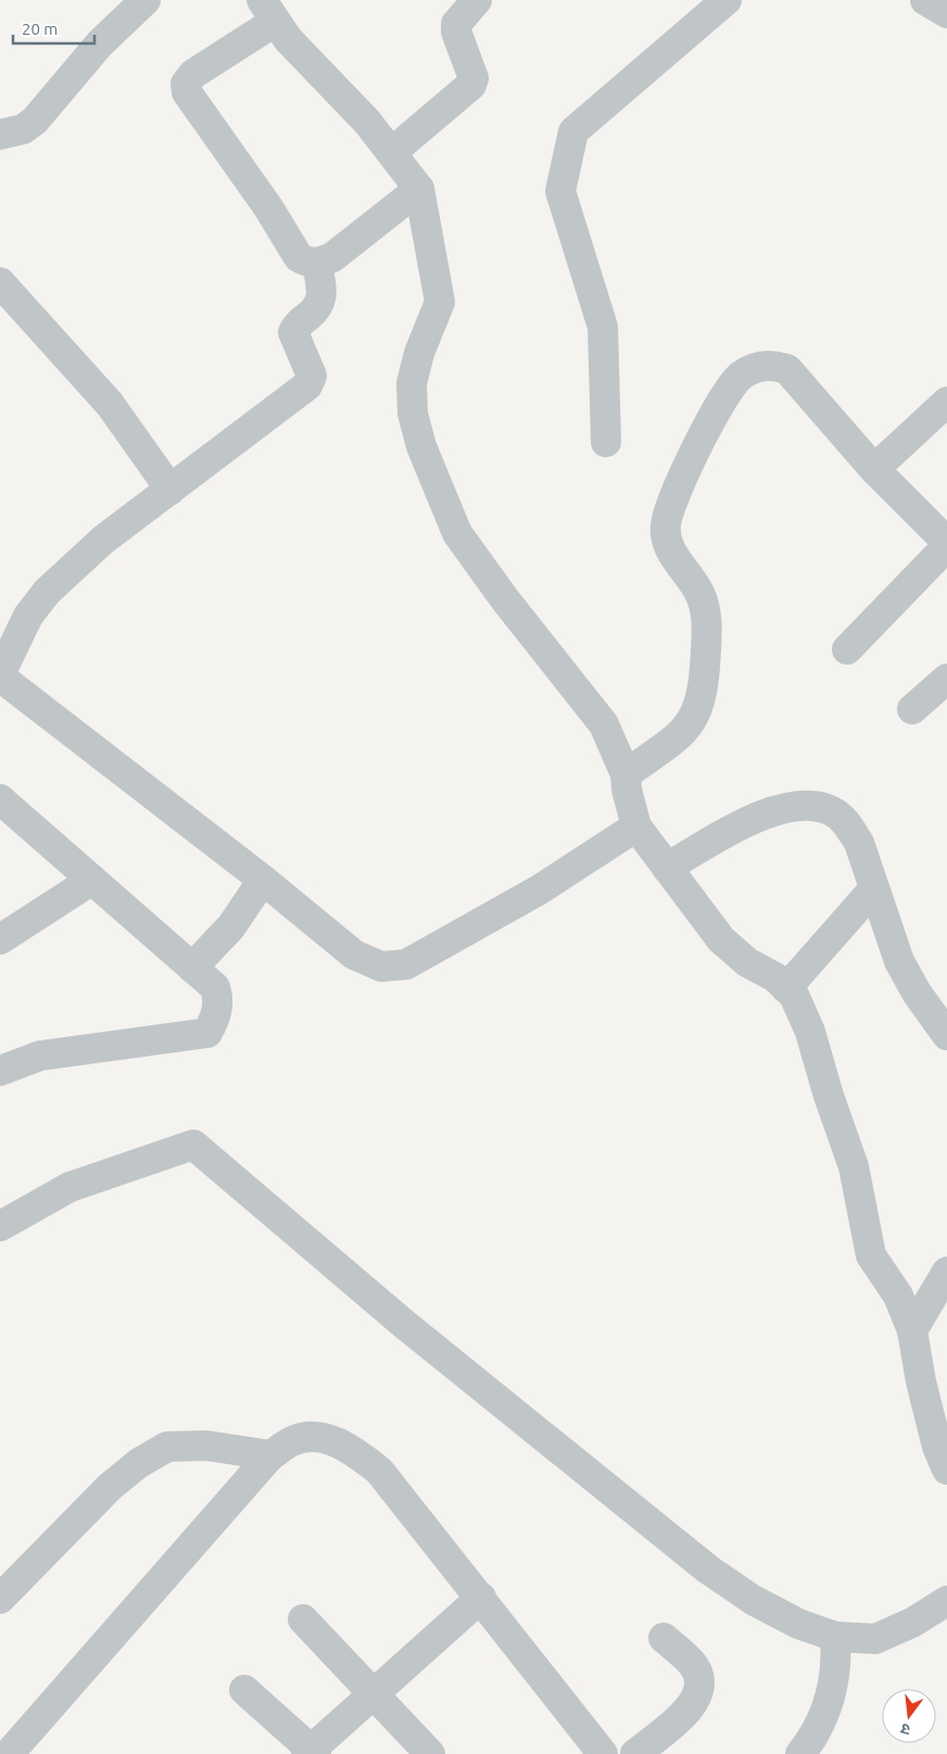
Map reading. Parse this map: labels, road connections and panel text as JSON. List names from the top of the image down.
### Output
{
  "scale_bar": "20 m",
  "north": "bottom"
}
